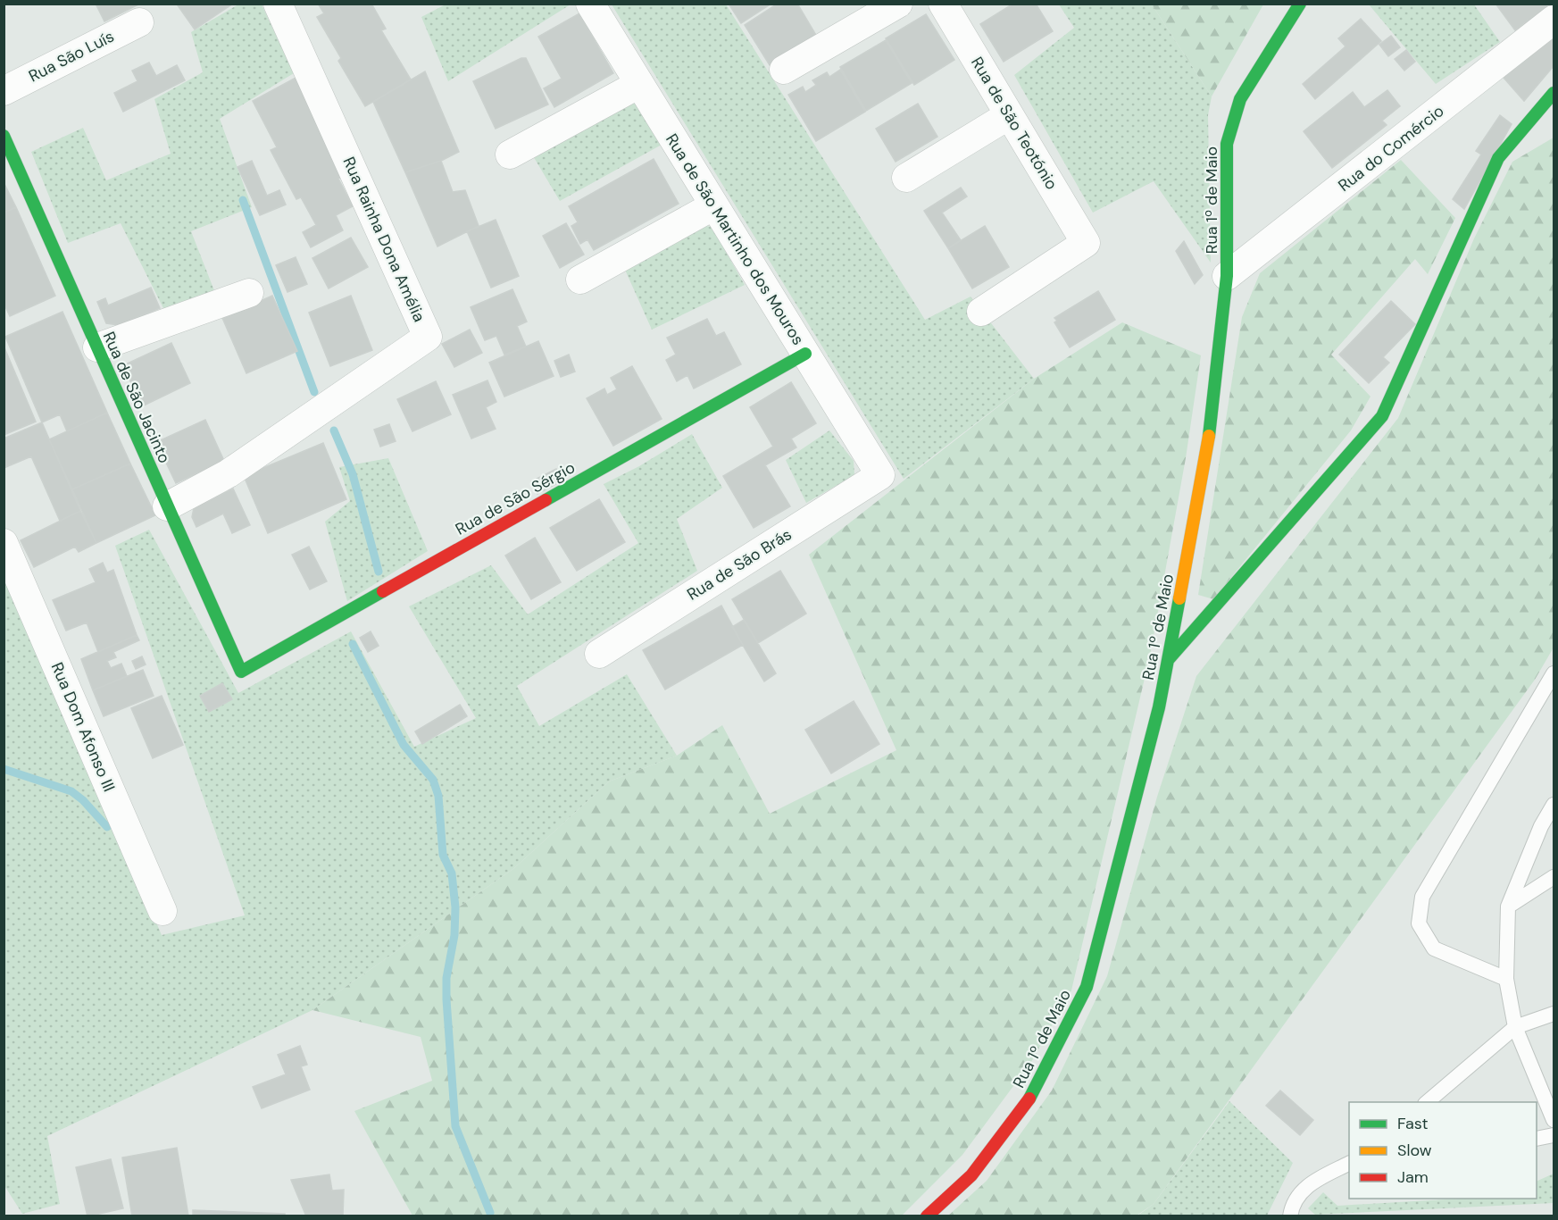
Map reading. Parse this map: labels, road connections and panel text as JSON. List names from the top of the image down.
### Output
{
  "streets": {
    "street": [
      "Rua São Luís",
      "Rua de São Teotónio",
      "Rua do Comércio",
      "Rua 1º de Maio",
      "Rua Rainha Dona Amélia",
      "Rua de São Martinho dos Mouros",
      "Rua de São Jacinto",
      "Rua de São Sérgio",
      "Rua de São Brás",
      "Rua Dom Afonso III"
    ]
  },
  "crossings": [
    ["Rua do Comércio", "Rua 1º de Maio"],
    ["Rua Rainha Dona Amélia", "Rua de São Jacinto"],
    ["Rua de São Martinho dos Mouros", "Rua de São Sérgio"],
    ["Rua de São Martinho dos Mouros", "Rua de São Brás"],
    ["Rua de São Jacinto", "Rua de São Sérgio"]
  ],
  "legend": ["Fast", "Slow", "Jam"]
}
